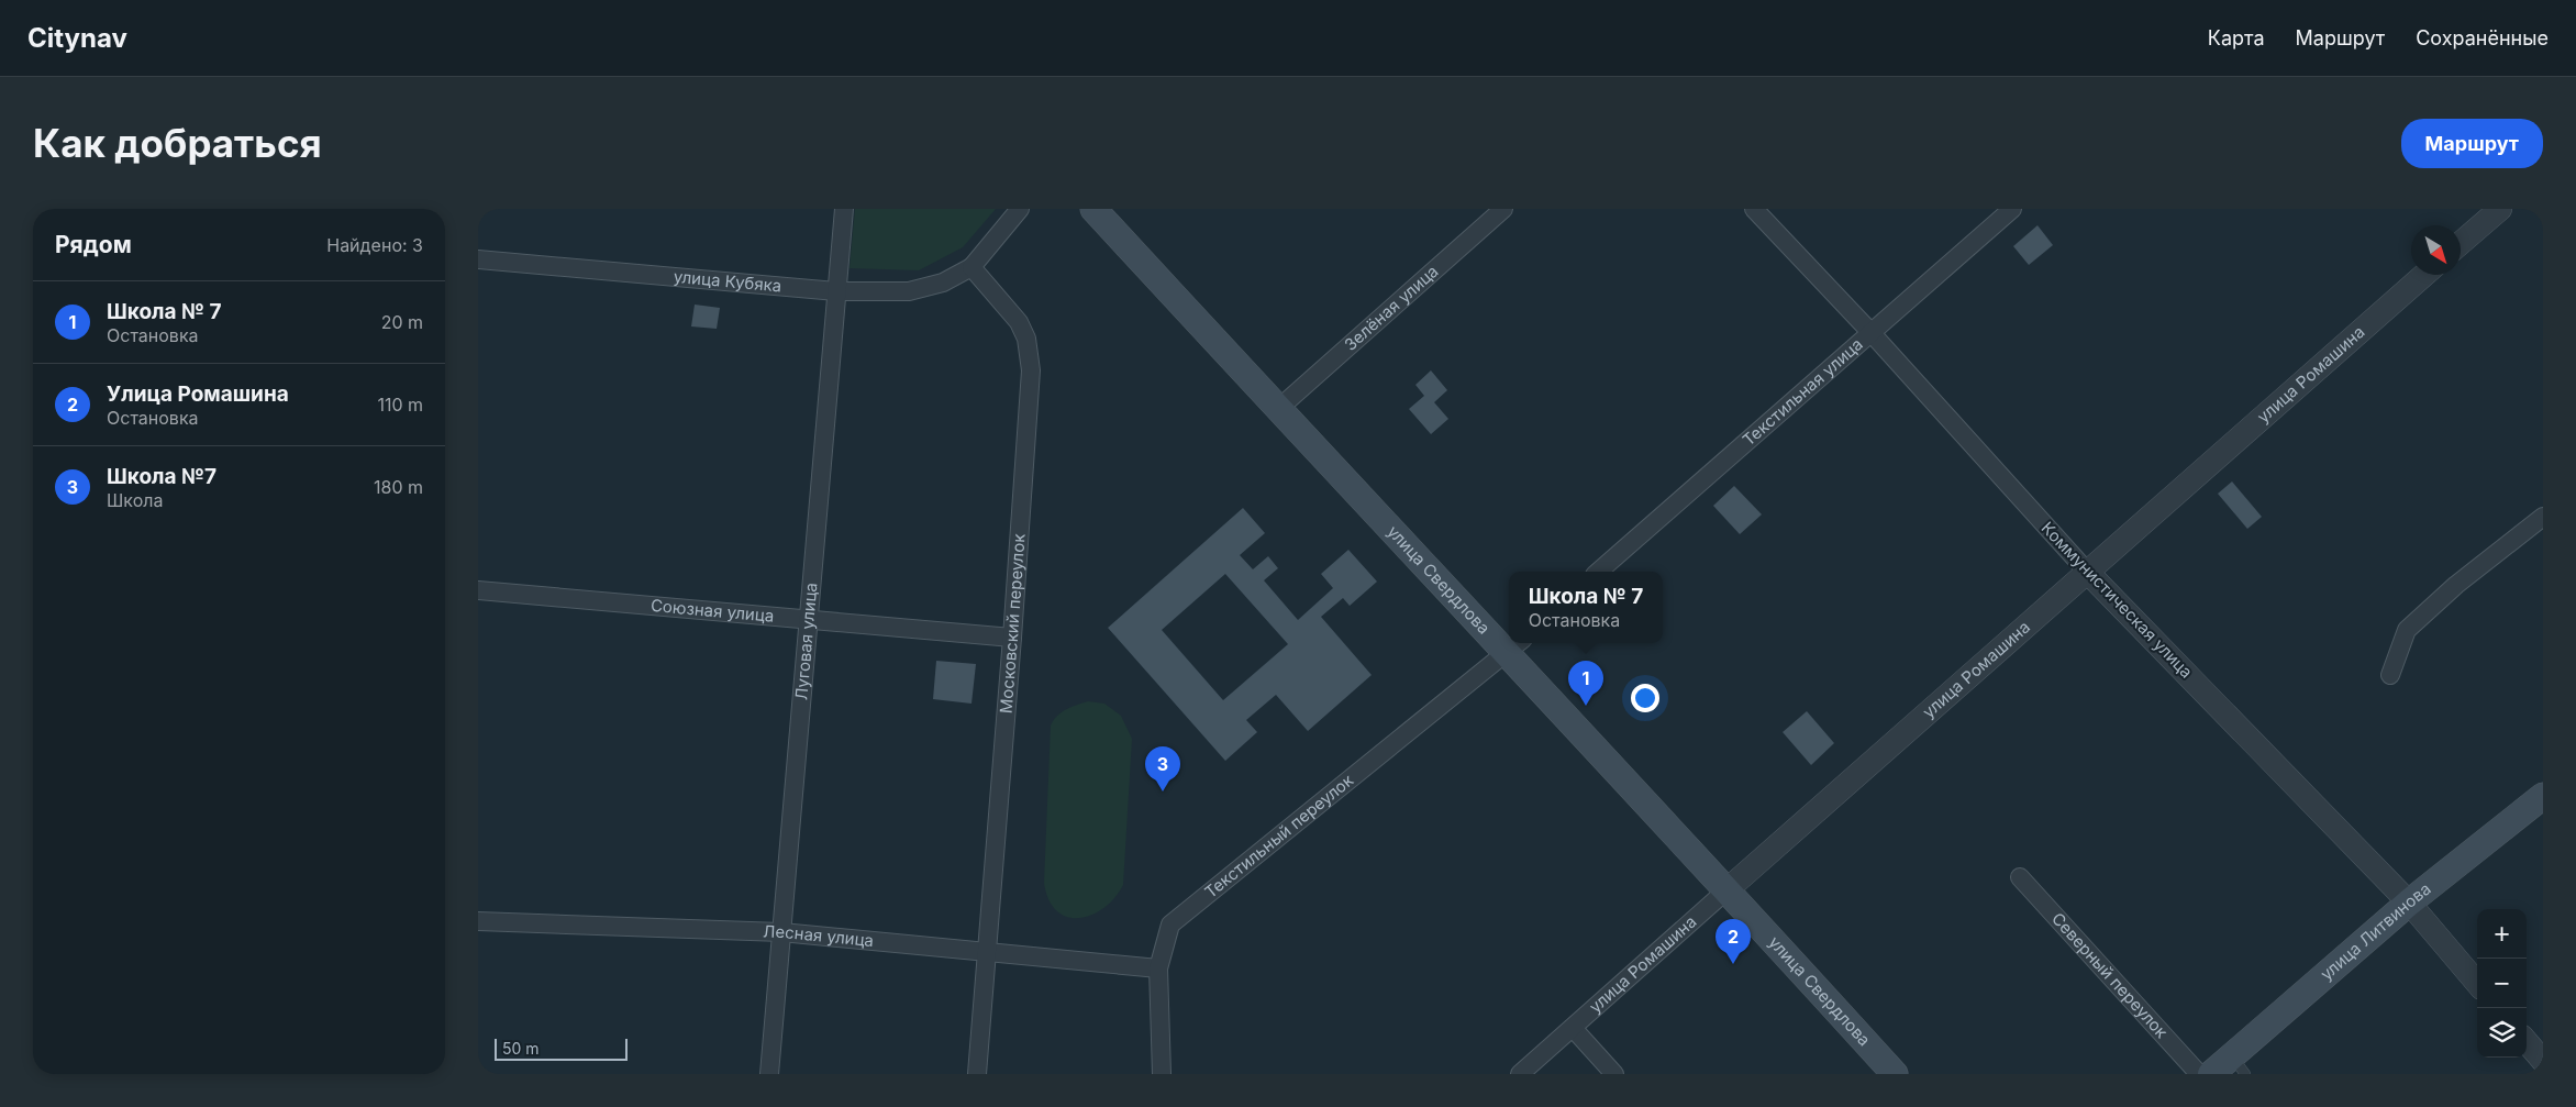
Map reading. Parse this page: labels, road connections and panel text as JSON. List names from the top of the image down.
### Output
{
  "streets": {
    "main road": ["улица Свердлова", "улица Литвинова"],
    "street": [
      "улица Кубяка",
      "Зелёная улица",
      "улица Ромашина",
      "Текстильная улица",
      "Коммунистическая улица",
      "Союзная улица",
      "Московский переулок",
      "Луговая улица",
      "Текстильный переулок",
      "Лесная улица",
      "Северный переулок"
    ]
  },
  "crossings": [
    ["улица Кубяка", "Московский переулок"],
    ["улица Кубяка", "Луговая улица"],
    ["Зелёная улица", "улица Свердлова"],
    ["улица Ромашина", "улица Свердлова"],
    ["улица Ромашина", "Коммунистическая улица"],
    ["Текстильная улица", "Коммунистическая улица"],
    ["улица Свердлова", "Текстильный переулок"],
    ["Коммунистическая улица", "улица Литвинова"],
    ["Союзная улица", "Московский переулок"],
    ["Союзная улица", "Луговая улица"],
    ["Московский переулок", "Лесная улица"],
    ["Луговая улица", "Лесная улица"],
    ["Текстильный переулок", "Лесная улица"]
  ],
  "scale_bar": "50 m",
  "north": "bottom right",
  "page": {
    "header": "Citynav",
    "nav": ["Карта", "Маршрут", "Сохранённые"],
    "buttons": "Маршрут",
    "title": "Как добраться",
    "heading": ["Рядом", "Найдено: 3"],
    "list": [
      {
        "mark": "1",
        "name": "Школа № 7",
        "note": "Остановка",
        "value": "20 m"
      },
      {
        "mark": "2",
        "name": "Улица Ромашина",
        "note": "Остановка",
        "value": "110 m"
      },
      {
        "mark": "3",
        "name": "Школа №7",
        "note": "Школа",
        "value": "180 m"
      }
    ],
    "popup": ["Школа № 7", "Остановка"],
    "pins": ["1", "3", "2"],
    "map_buttons": ["+", "−"],
    "scale": "50 m"
  }
}
